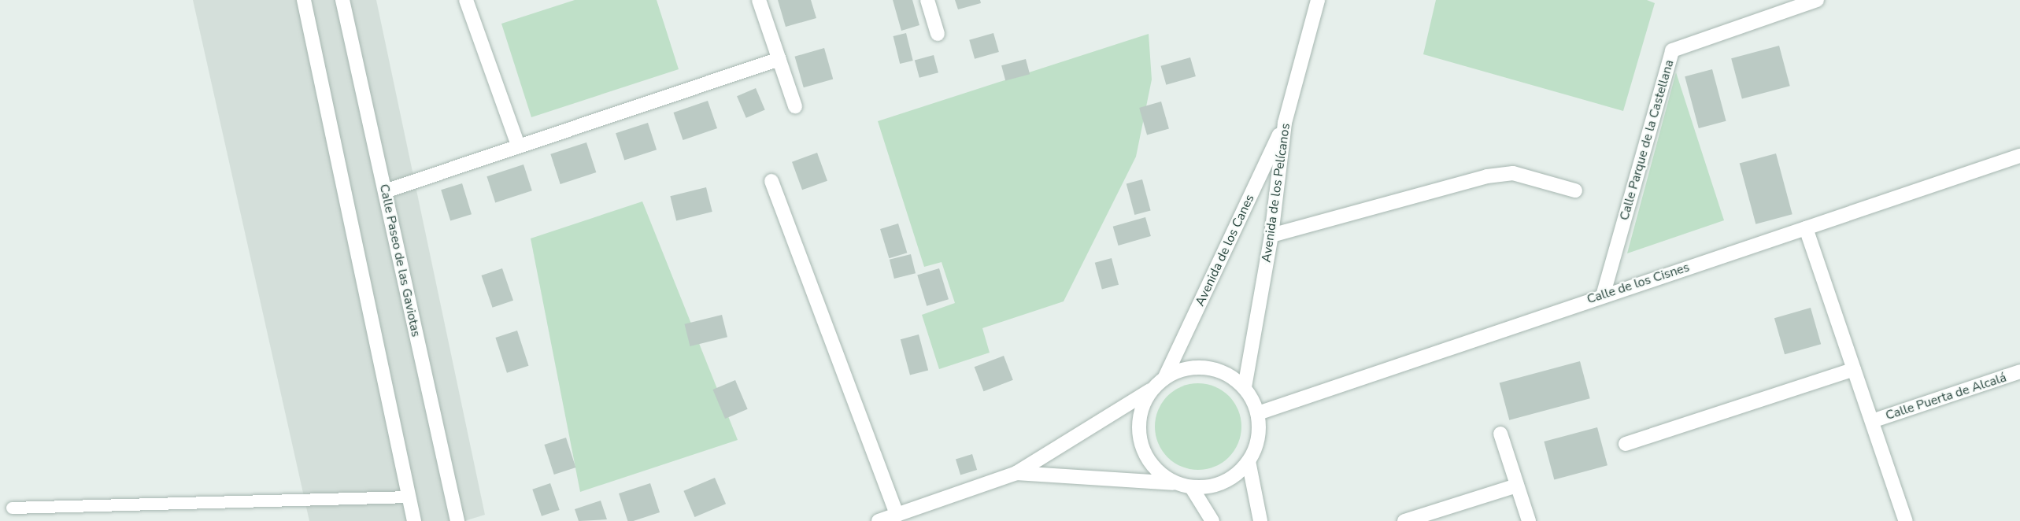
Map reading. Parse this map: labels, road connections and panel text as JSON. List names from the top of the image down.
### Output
{
  "streets": {
    "street": [
      "Calle Parque de la Castellana",
      "Avenida de los Pelícanos",
      "Avenida de los Canes",
      "Calle Paseo de las Gaviotas",
      "Calle de los Cisnes",
      "Calle Puerta de Alcalá"
    ]
  },
  "crossings": [
    ["Calle Parque de la Castellana", "Calle de los Cisnes"],
    ["Avenida de los Pelícanos", "Avenida de los Canes"],
    ["Avenida de los Pelícanos", "Calle de los Cisnes"],
    ["Avenida de los Canes", "Calle de los Cisnes"]
  ]
}
